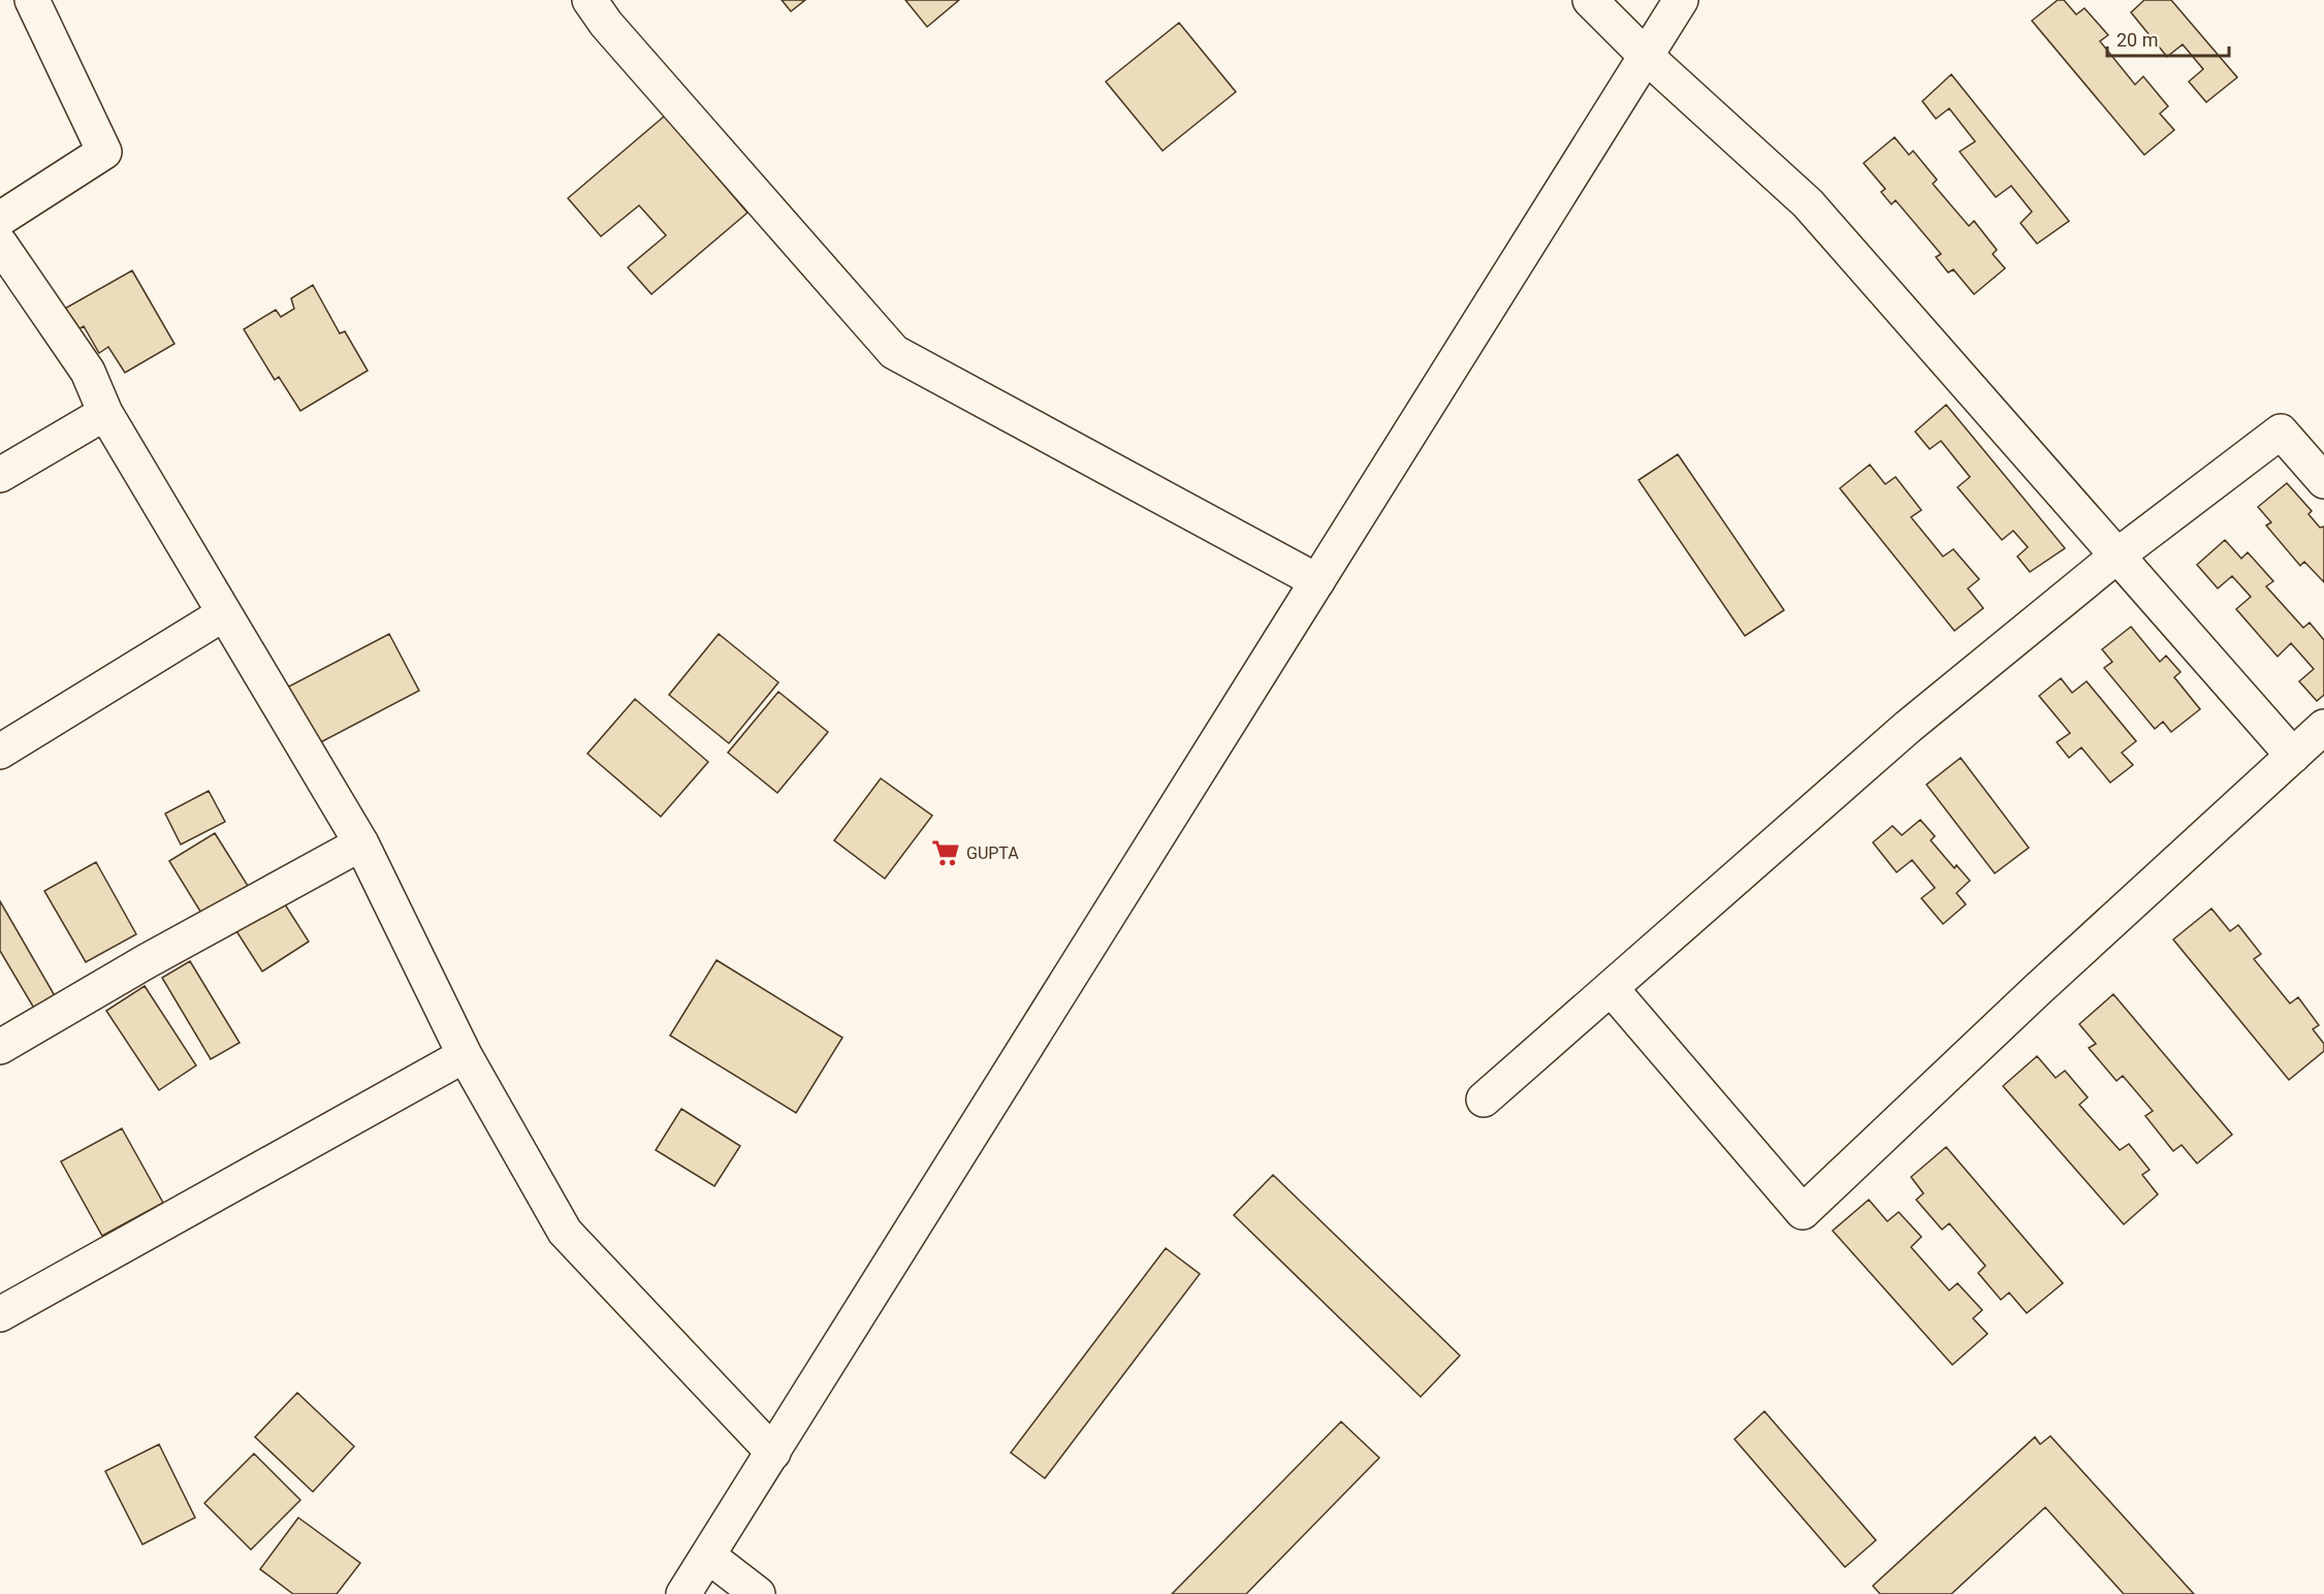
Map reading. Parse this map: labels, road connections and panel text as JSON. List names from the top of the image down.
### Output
{
  "places": {
    "supermarket": ["GUPTA"]
  },
  "scale_bar": "20 m"
}
